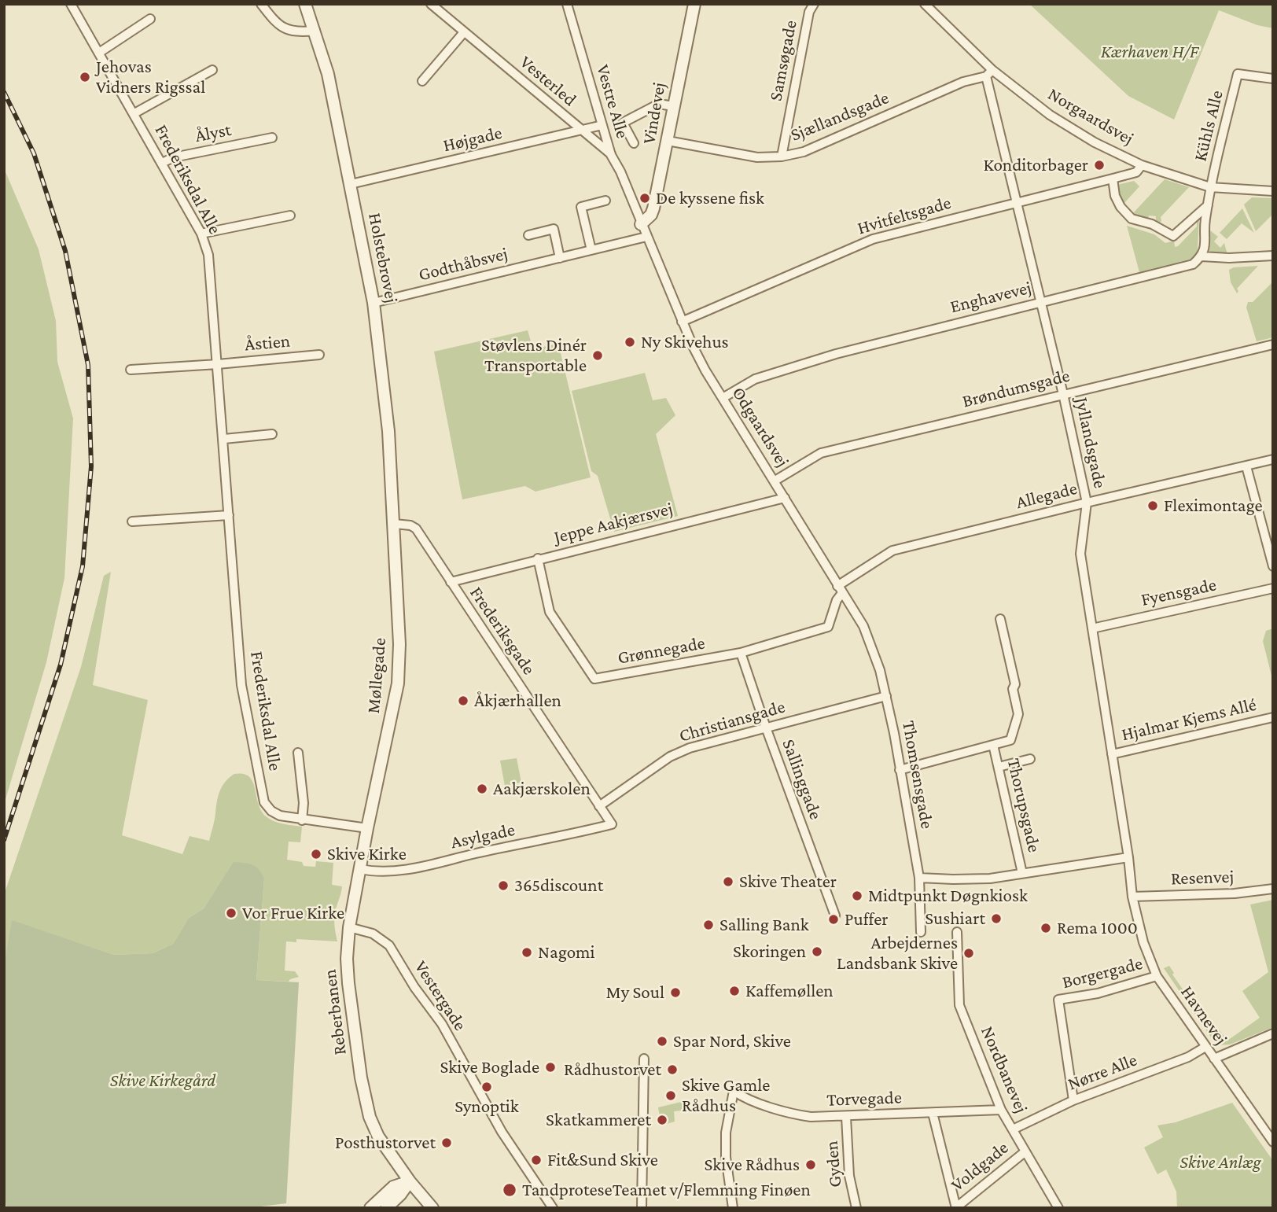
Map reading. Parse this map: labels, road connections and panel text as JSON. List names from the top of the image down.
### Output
{
  "streets": {
    "street": [
      "Samsøgade",
      "Vesterled",
      "Vestre Alle",
      "Vindevej",
      "Sjællandsgade",
      "Norgaardsvej",
      "Kühls Alle",
      "Ålyst",
      "Højgade",
      "Frederiksdal Alle",
      "Hvitfeltsgade",
      "Holstebrovej",
      "Godthåbsvej",
      "Enghavevej",
      "Åstien",
      "Brøndumsgade",
      "Odgaardsvej",
      "Jyllandsgade",
      "Allegade",
      "Jeppe Aakjærsvej",
      "Fyensgade",
      "Frederiksgade",
      "Grønnegade",
      "Møllegade",
      "Hjalmar Kjems Allé",
      "Christiansgade",
      "Thomsensgade",
      "Sallinggade",
      "Thorupsgade",
      "Asylgade",
      "Resenvej",
      "Borgergade",
      "Vestergade",
      "Reberbanen",
      "Havnevej",
      "Nordbanevej",
      "Nørre Alle",
      "Torvegade",
      "Gyden",
      "Voldgade"
    ]
  },
  "crossings": [
    ["Samsøgade", "Sjællandsgade"],
    ["Vesterled", "Vestre Alle"],
    ["Vesterled", "Højgade"],
    ["Vestre Alle", "Vindevej"],
    ["Vestre Alle", "Højgade"],
    ["Vestre Alle", "Godthåbsvej"],
    ["Vestre Alle", "Odgaardsvej"],
    ["Vindevej", "Sjællandsgade"],
    ["Sjællandsgade", "Norgaardsvej"],
    ["Sjællandsgade", "Jyllandsgade"],
    ["Norgaardsvej", "Kühls Alle"],
    ["Norgaardsvej", "Hvitfeltsgade"],
    ["Norgaardsvej", "Jyllandsgade"],
    ["Ålyst", "Frederiksdal Alle"],
    ["Højgade", "Holstebrovej"],
    ["Frederiksdal Alle", "Åstien"],
    ["Frederiksdal Alle", "Møllegade"],
    ["Frederiksdal Alle", "Reberbanen"],
    ["Hvitfeltsgade", "Odgaardsvej"],
    ["Hvitfeltsgade", "Jyllandsgade"],
    ["Holstebrovej", "Godthåbsvej"],
    ["Holstebrovej", "Frederiksgade"],
    ["Holstebrovej", "Møllegade"],
    ["Godthåbsvej", "Odgaardsvej"],
    ["Enghavevej", "Odgaardsvej"],
    ["Enghavevej", "Jyllandsgade"],
    ["Brøndumsgade", "Odgaardsvej"],
    ["Brøndumsgade", "Jyllandsgade"],
    ["Odgaardsvej", "Allegade"],
    ["Odgaardsvej", "Jeppe Aakjærsvej"],
    ["Odgaardsvej", "Grønnegade"],
    ["Odgaardsvej", "Thomsensgade"],
    ["Jyllandsgade", "Allegade"],
    ["Jyllandsgade", "Fyensgade"],
    ["Jyllandsgade", "Hjalmar Kjems Allé"],
    ["Jyllandsgade", "Thorupsgade"],
    ["Jyllandsgade", "Resenvej"],
    ["Jyllandsgade", "Havnevej"],
    ["Allegade", "Grønnegade"],
    ["Jeppe Aakjærsvej", "Frederiksgade"],
    ["Jeppe Aakjærsvej", "Grønnegade"],
    ["Frederiksgade", "Møllegade"],
    ["Frederiksgade", "Christiansgade"],
    ["Frederiksgade", "Asylgade"],
    ["Grønnegade", "Sallinggade"],
    ["Møllegade", "Reberbanen"],
    ["Christiansgade", "Thomsensgade"],
    ["Christiansgade", "Sallinggade"],
    ["Thomsensgade", "Thorupsgade"],
    ["Asylgade", "Reberbanen"],
    ["Resenvej", "Havnevej"],
    ["Borgergade", "Havnevej"],
    ["Borgergade", "Nørre Alle"],
    ["Vestergade", "Reberbanen"],
    ["Havnevej", "Nørre Alle"],
    ["Nordbanevej", "Nørre Alle"],
    ["Nordbanevej", "Torvegade"],
    ["Nordbanevej", "Voldgade"],
    ["Torvegade", "Gyden"]
  ],
  "parks": ["Kærhaven H/F", "Skive Kirkegård", "Skive Anlæg"],
  "places": [
    "Jehovas Vidners Rigssal",
    "Konditorbager",
    "De kyssene fisk",
    "Ny Skivehus",
    "Støvlens Dinér Transportable",
    "Fleximontage",
    "Åkjærhallen",
    "Aakjærskolen",
    "Skive Kirke",
    "Skive Theater",
    "365discount",
    "Midtpunkt Døgnkiosk",
    "Vor Frue Kirke",
    "Sushiart",
    "Puffer",
    "Salling Bank",
    "Rema 1000",
    "Skoringen",
    "Nagomi",
    "Arbejdernes Landsbank Skive",
    "Kaffemøllen",
    "My Soul",
    "Spar Nord, Skive",
    "Skive Boglade",
    "Rådhustorvet",
    "Synoptik",
    "Skive Gamle Rådhus",
    "Skatkammeret",
    "Posthustorvet",
    "Fit&Sund Skive",
    "Skive Rådhus",
    "TandproteseTeamet v/Flemming Finøen"
  ]
}
